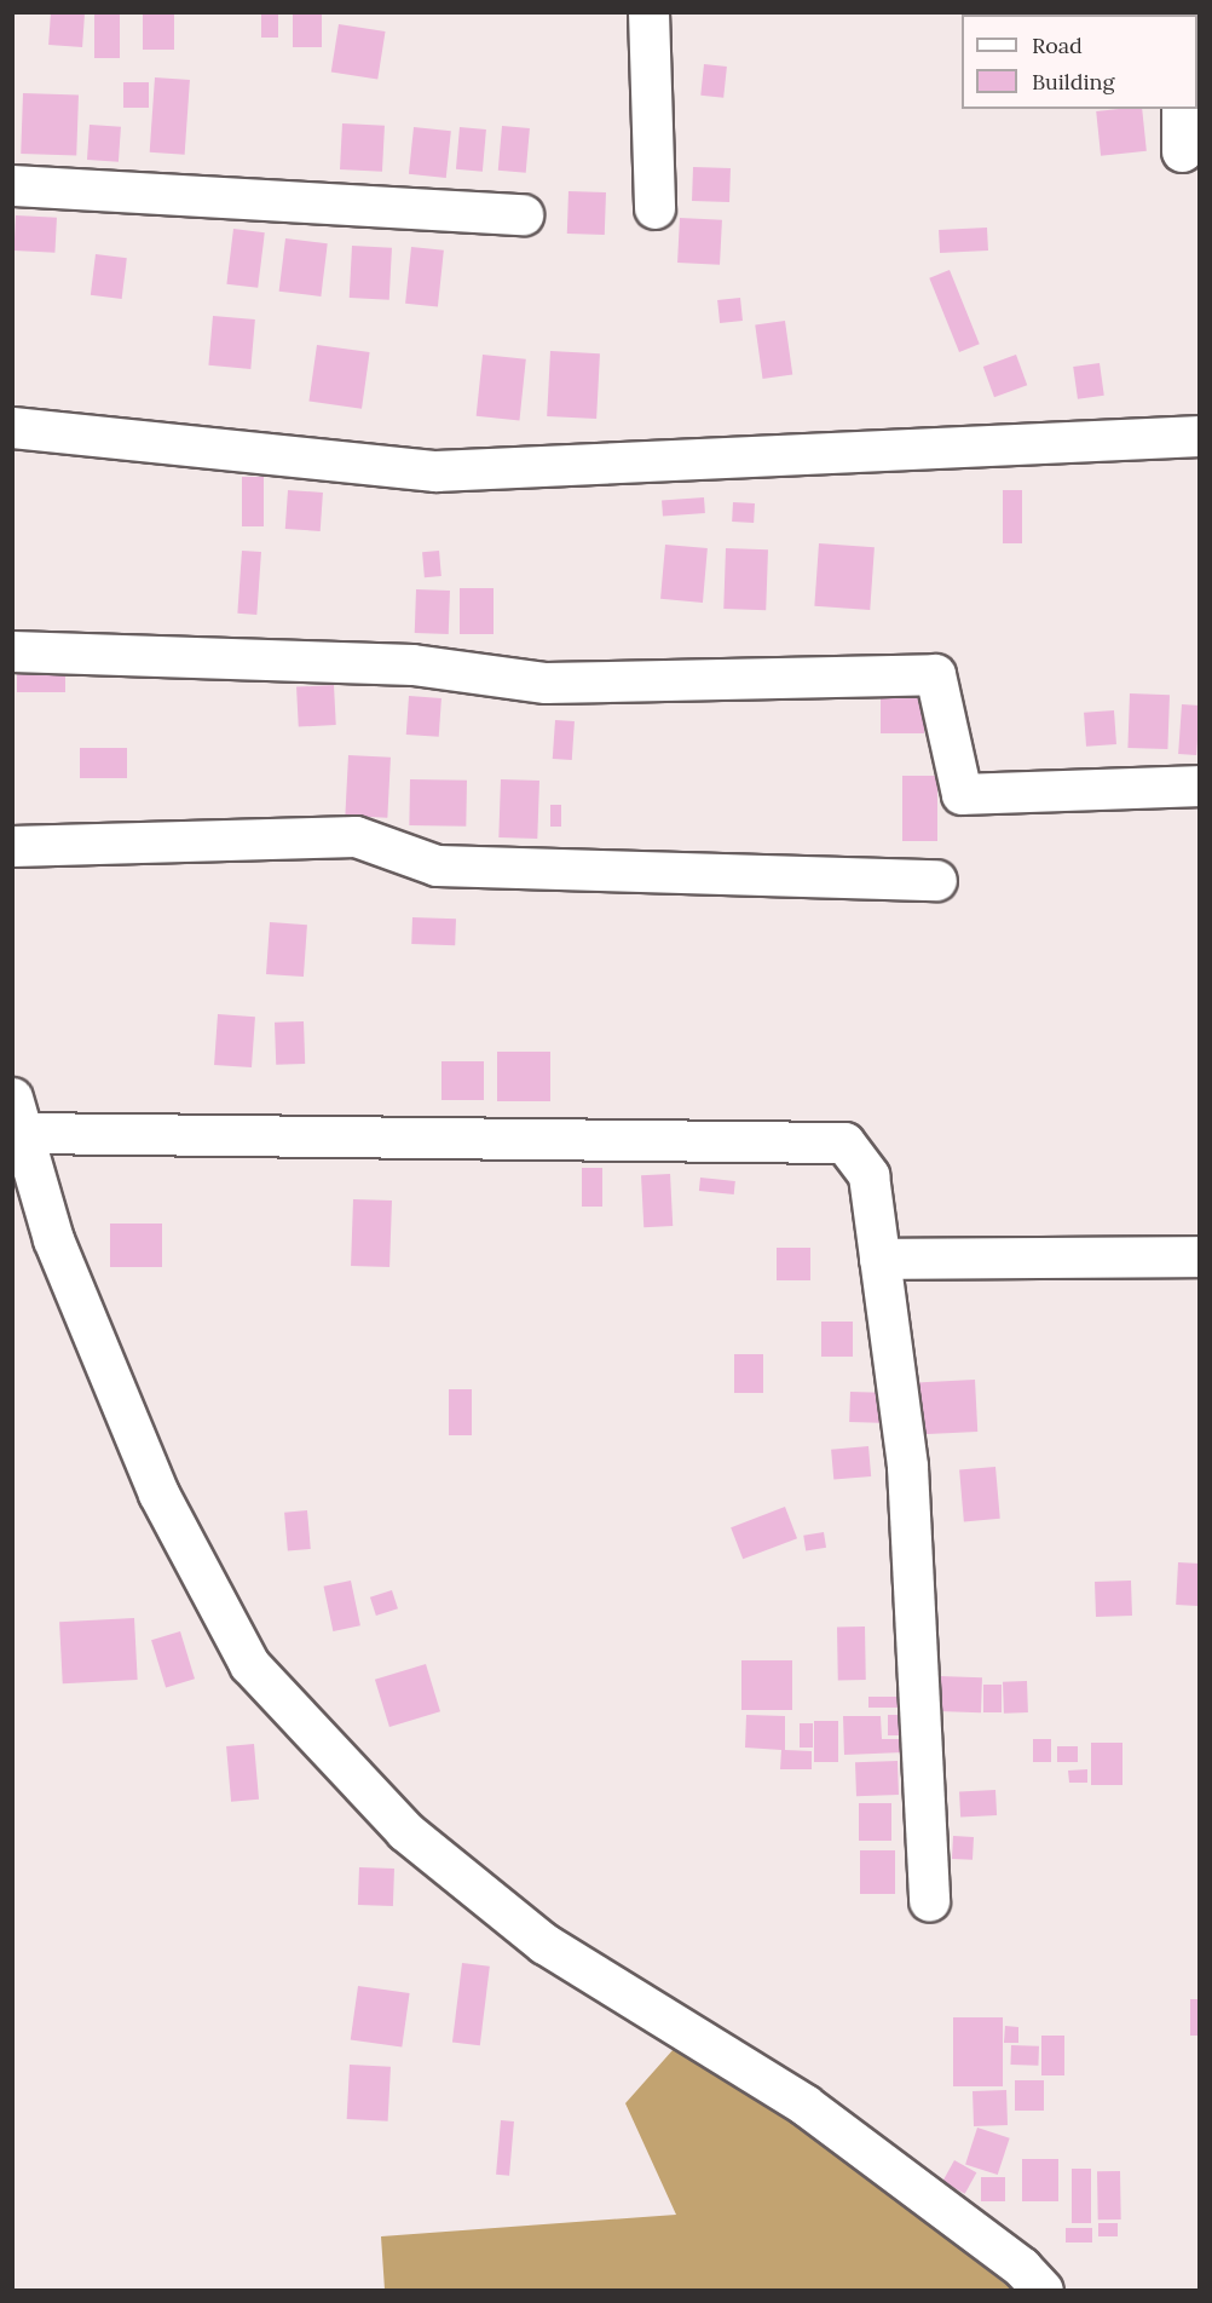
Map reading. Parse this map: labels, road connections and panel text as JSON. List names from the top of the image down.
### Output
{
  "legend": ["Road", "Building"]
}
